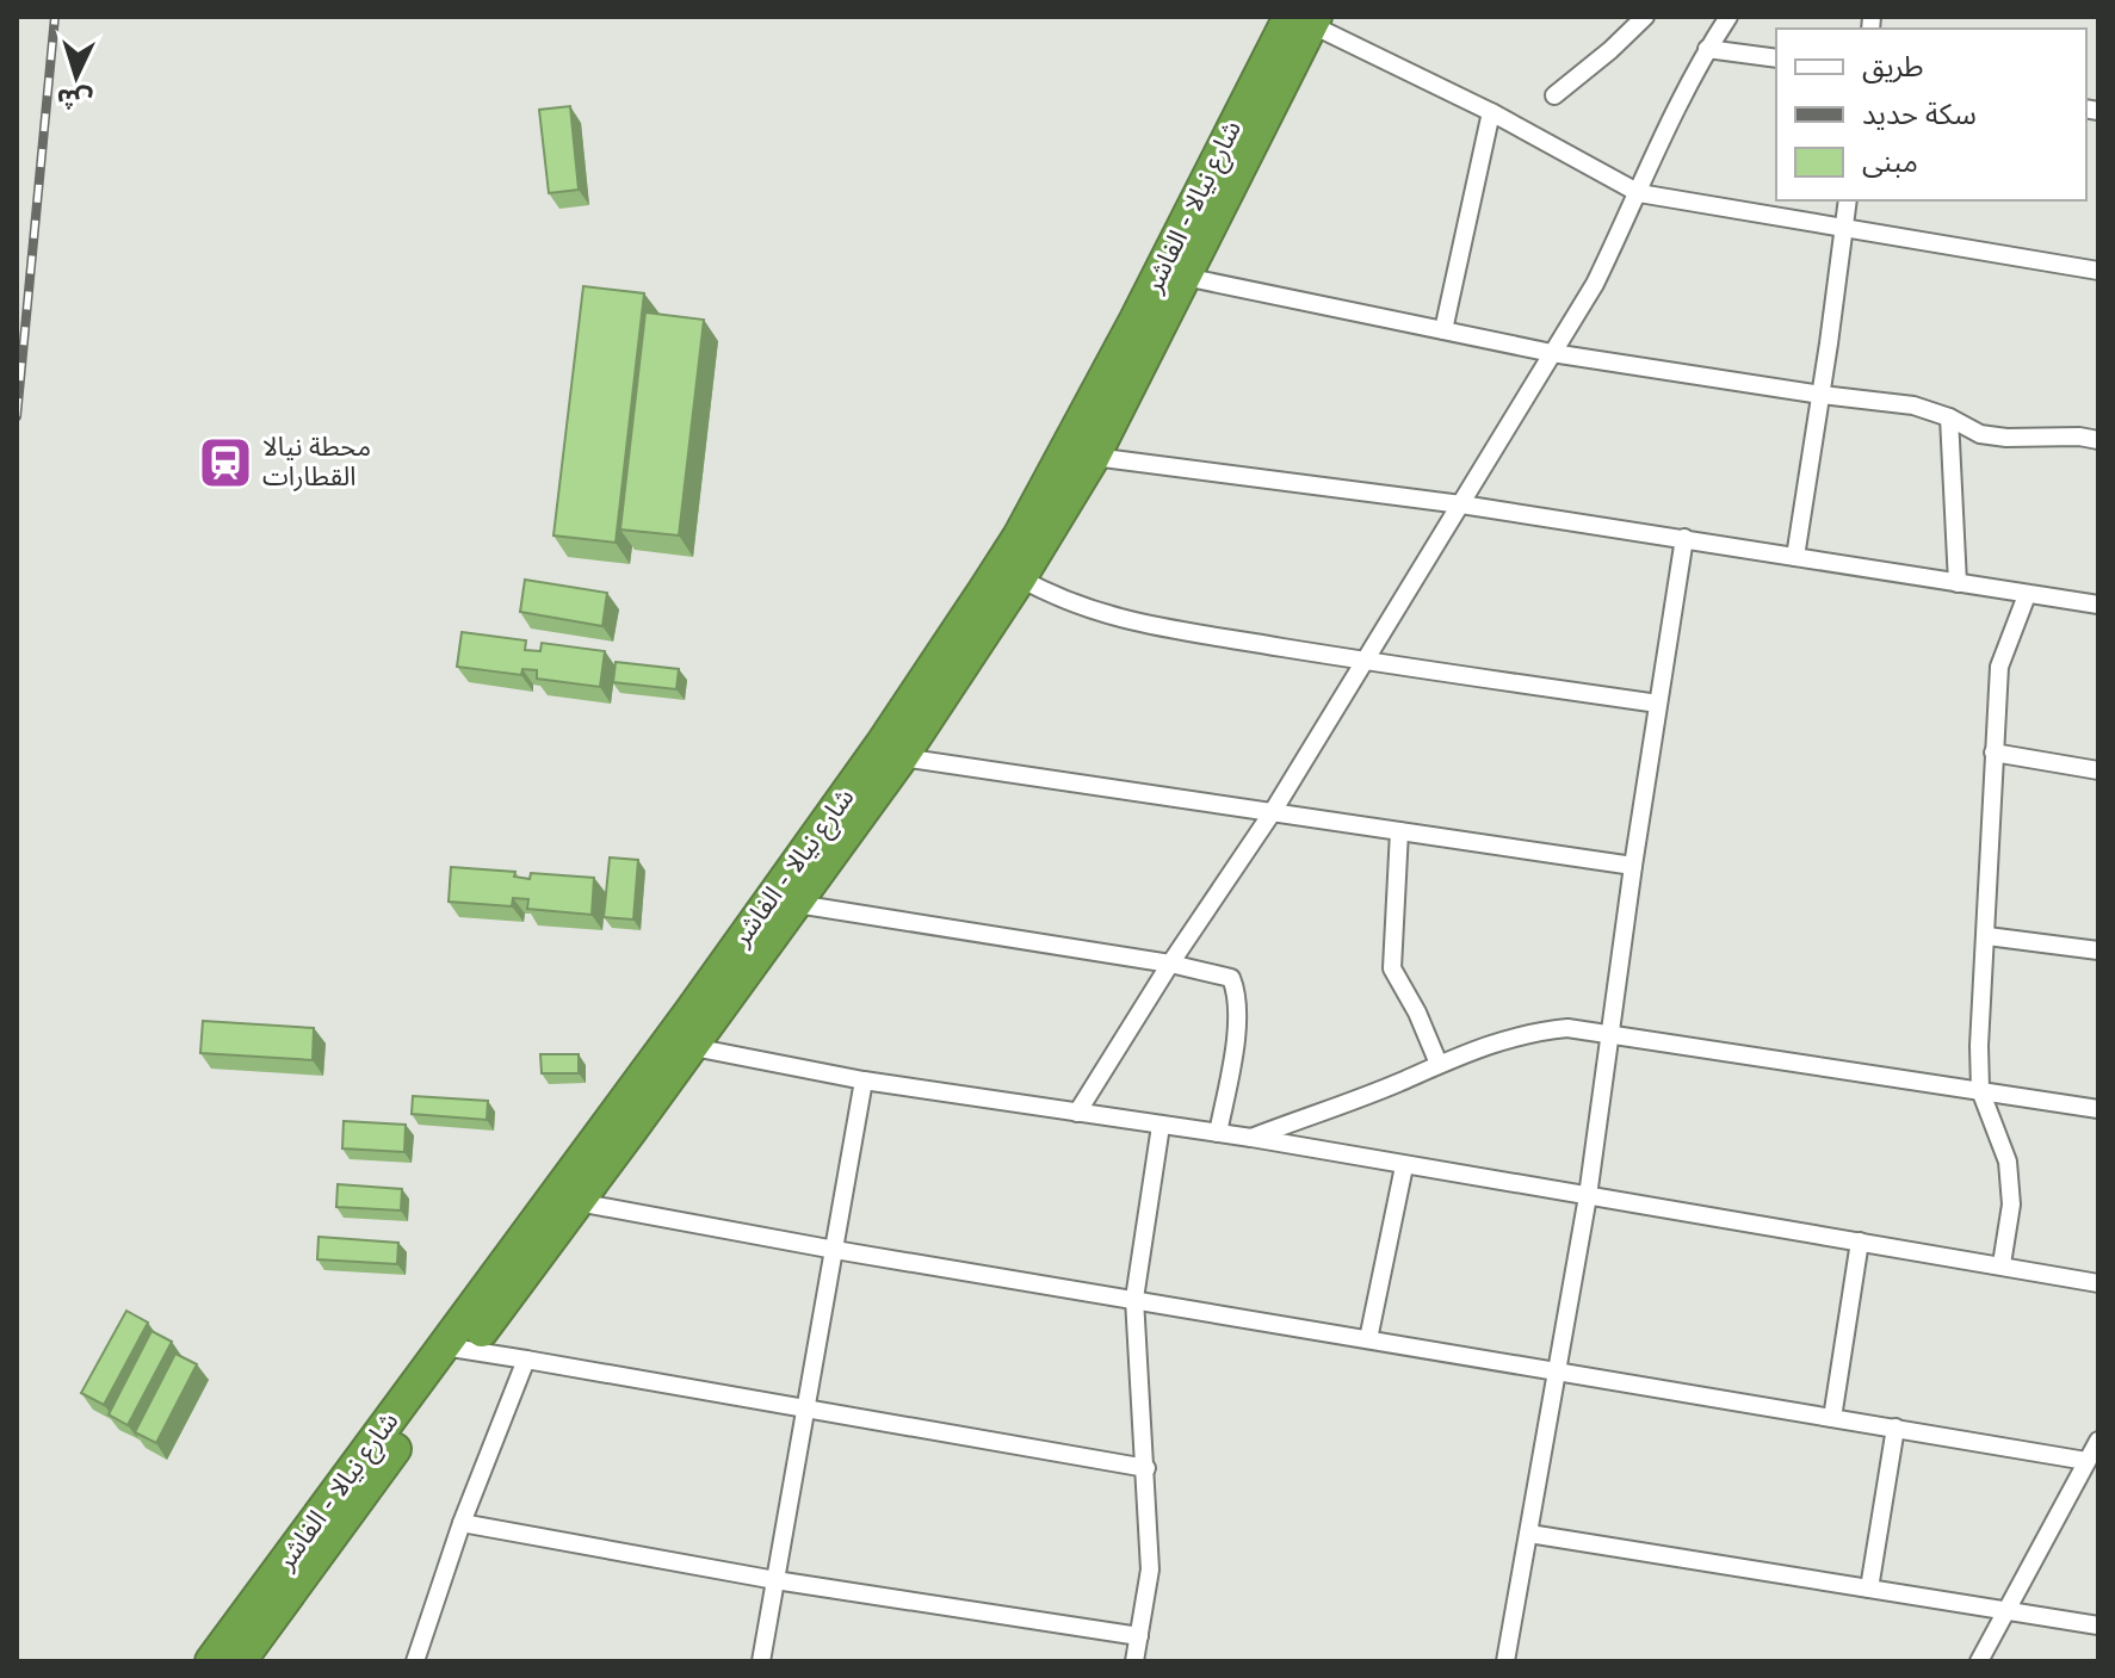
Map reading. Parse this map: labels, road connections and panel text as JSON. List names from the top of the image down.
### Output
{
  "streets": {
    "highway": ["شارع نيالا - الفاشر"]
  },
  "places": {
    "station": ["محطة نيالا القطارات"]
  },
  "legend": ["طريق", "سكة حديد", "مبنى"],
  "north": "bottom"
}
